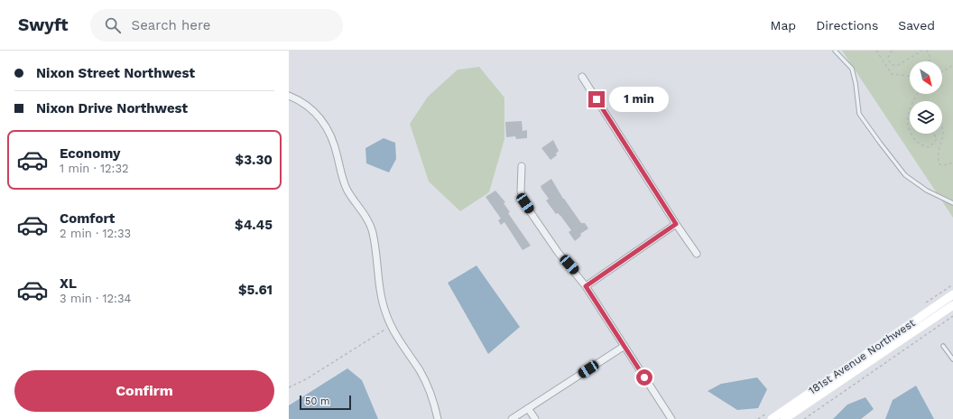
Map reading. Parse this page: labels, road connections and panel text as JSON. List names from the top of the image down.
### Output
{
  "streets": {
    "main road": ["181st Avenue Northwest"]
  },
  "scale_bar": "50 m",
  "north": "bottom right",
  "page": {
    "header": "Swyft",
    "search": "Search here",
    "nav": ["Map", "Directions", "Saved"],
    "banner": ["Nixon Street Northwest", "Nixon Drive Northwest"],
    "bubble": "1 min",
    "list": [
      {
        "name": "Economy",
        "note": "1 min · 12:32",
        "value": "$3.30"
      },
      {
        "name": "Comfort",
        "note": "2 min · 12:33",
        "value": "$4.45"
      },
      {
        "name": "XL",
        "note": "3 min · 12:34",
        "value": "$5.61"
      }
    ],
    "buttons": "Confirm",
    "scale": "50 m"
  }
}
